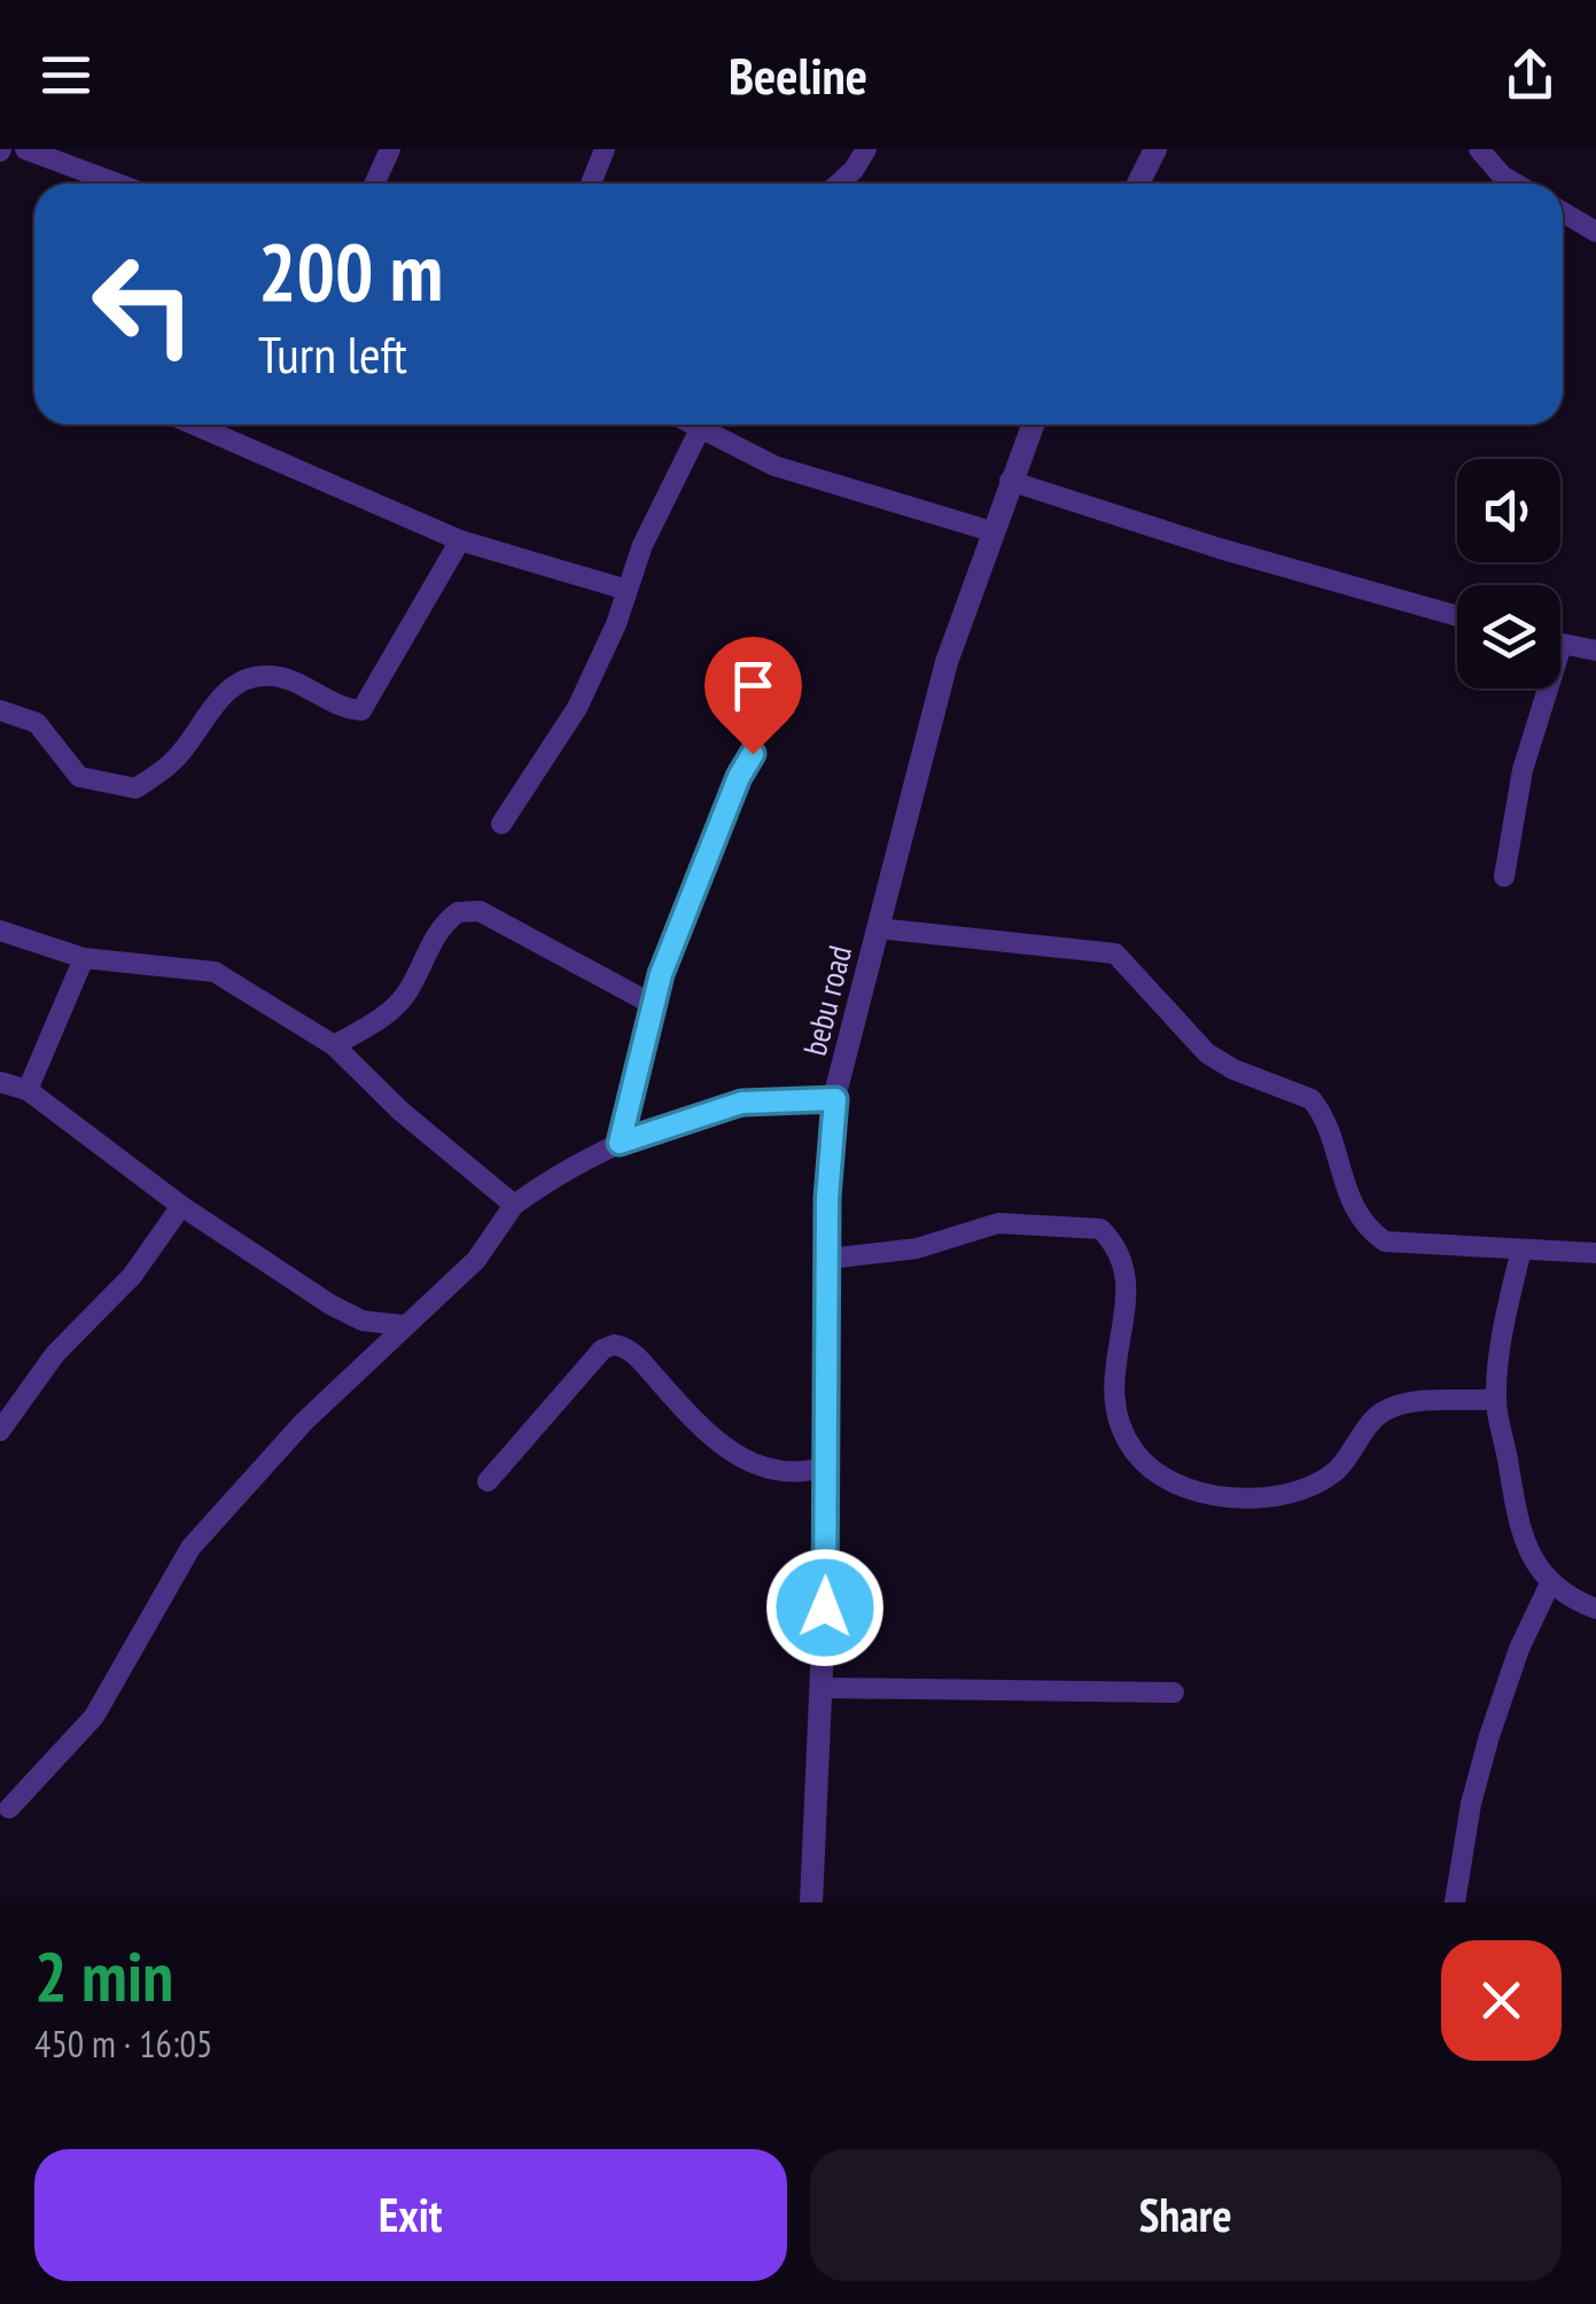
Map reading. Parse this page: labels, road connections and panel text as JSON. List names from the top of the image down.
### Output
{
  "streets": {
    "street": ["bebu road"]
  },
  "page": {
    "header": "Beeline",
    "turn": ["200 m", "Turn left"],
    "heading": ["2 min", "450 m · 16:05"],
    "buttons": ["Exit", "Share"]
  }
}
